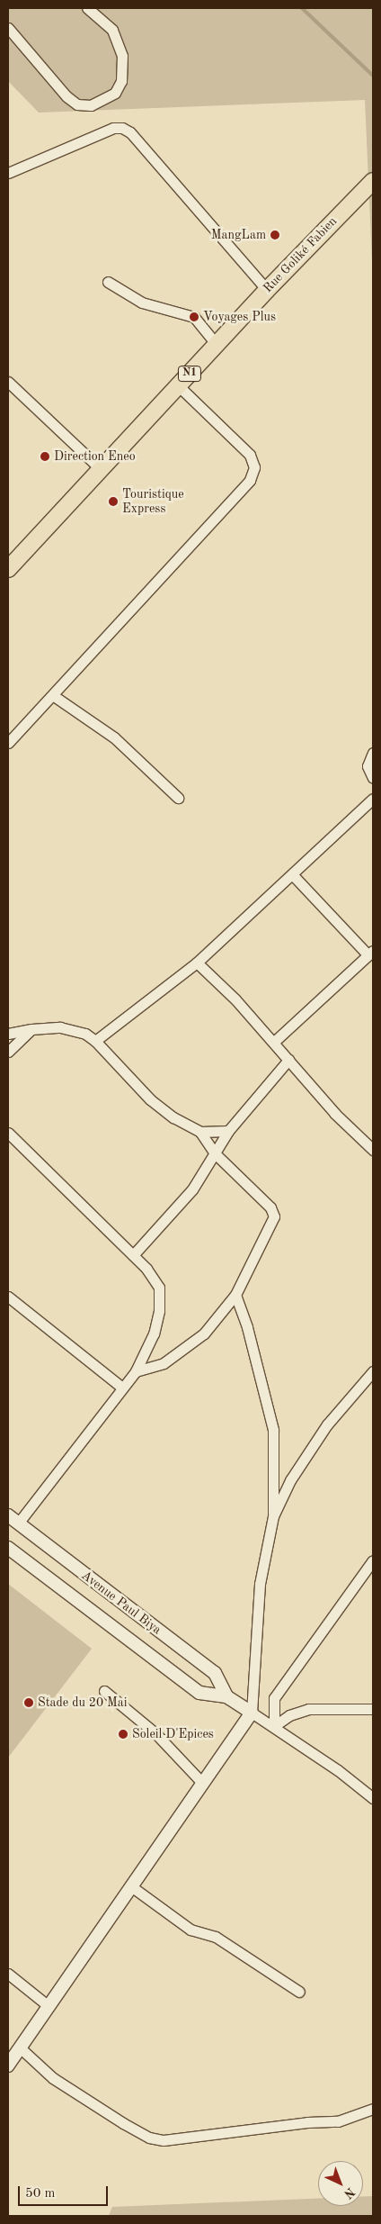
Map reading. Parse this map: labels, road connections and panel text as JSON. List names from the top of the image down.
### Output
{
  "streets": {
    "highway": ["Rue Goliké Fabien", "N1"],
    "street": ["Avenue Paul Biya"]
  },
  "places": [
    "MangLam",
    "Voyages Plus",
    "Direction Eneo",
    "Touristique Express",
    "Stade du 20 Mai",
    "Soleil D'Epices"
  ],
  "scale_bar": "50 m",
  "north": "bottom right"
}
